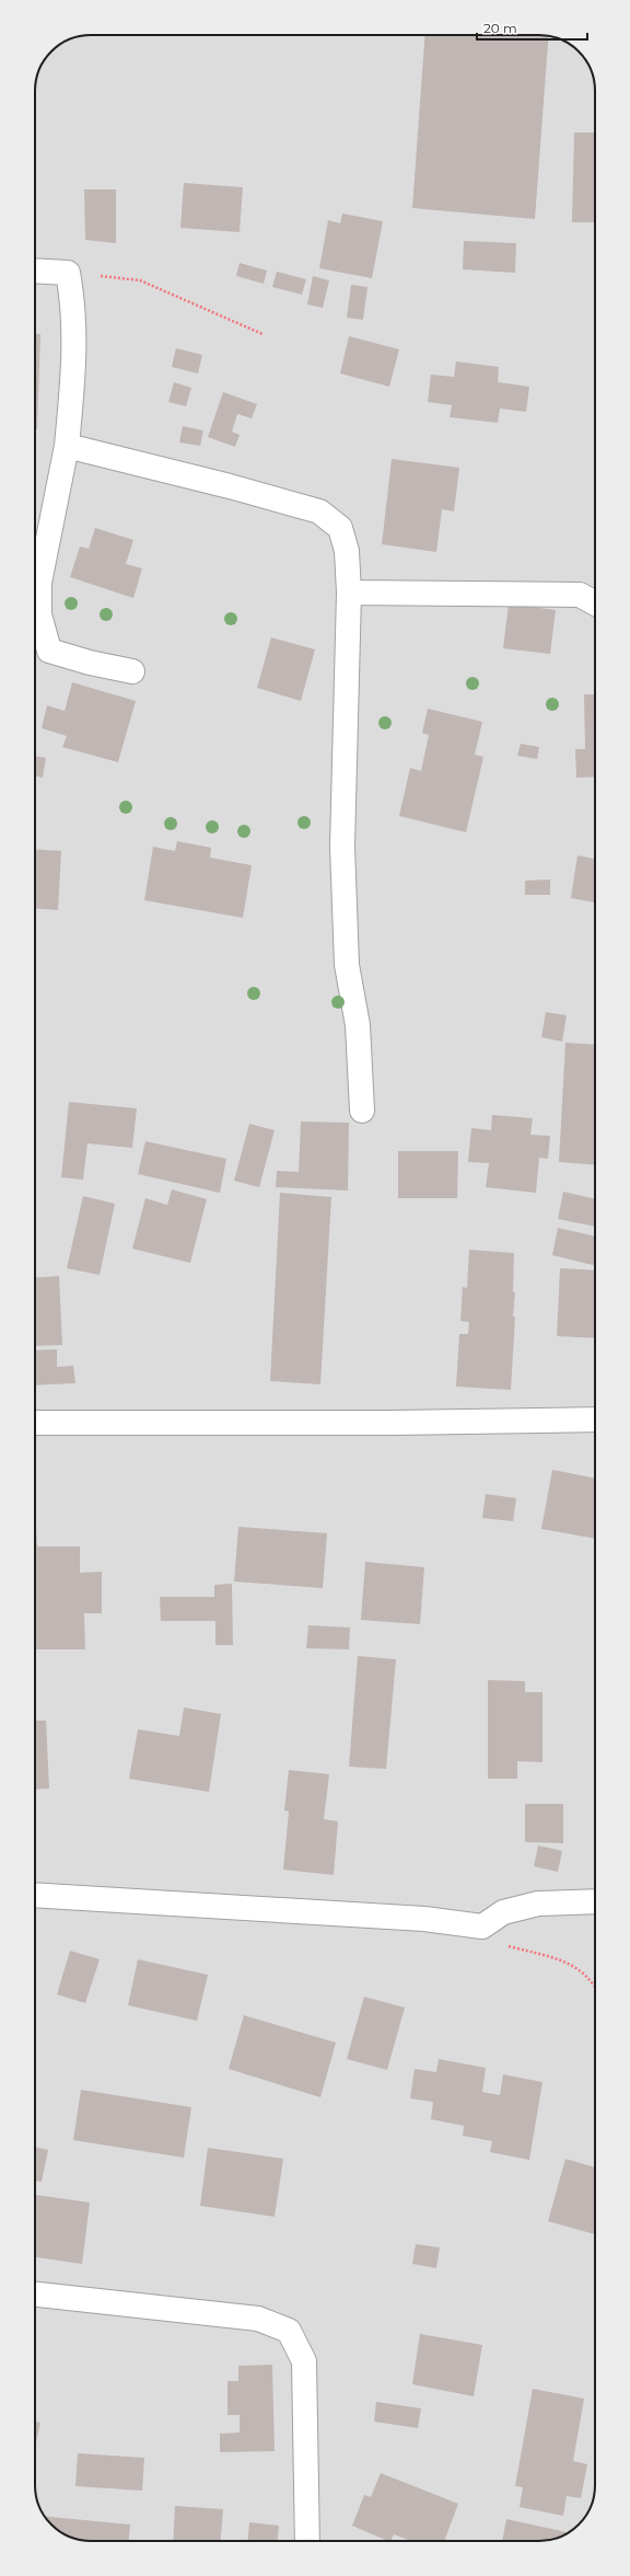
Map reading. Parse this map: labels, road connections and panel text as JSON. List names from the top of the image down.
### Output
{
  "scale_bar": "20 m"
}
